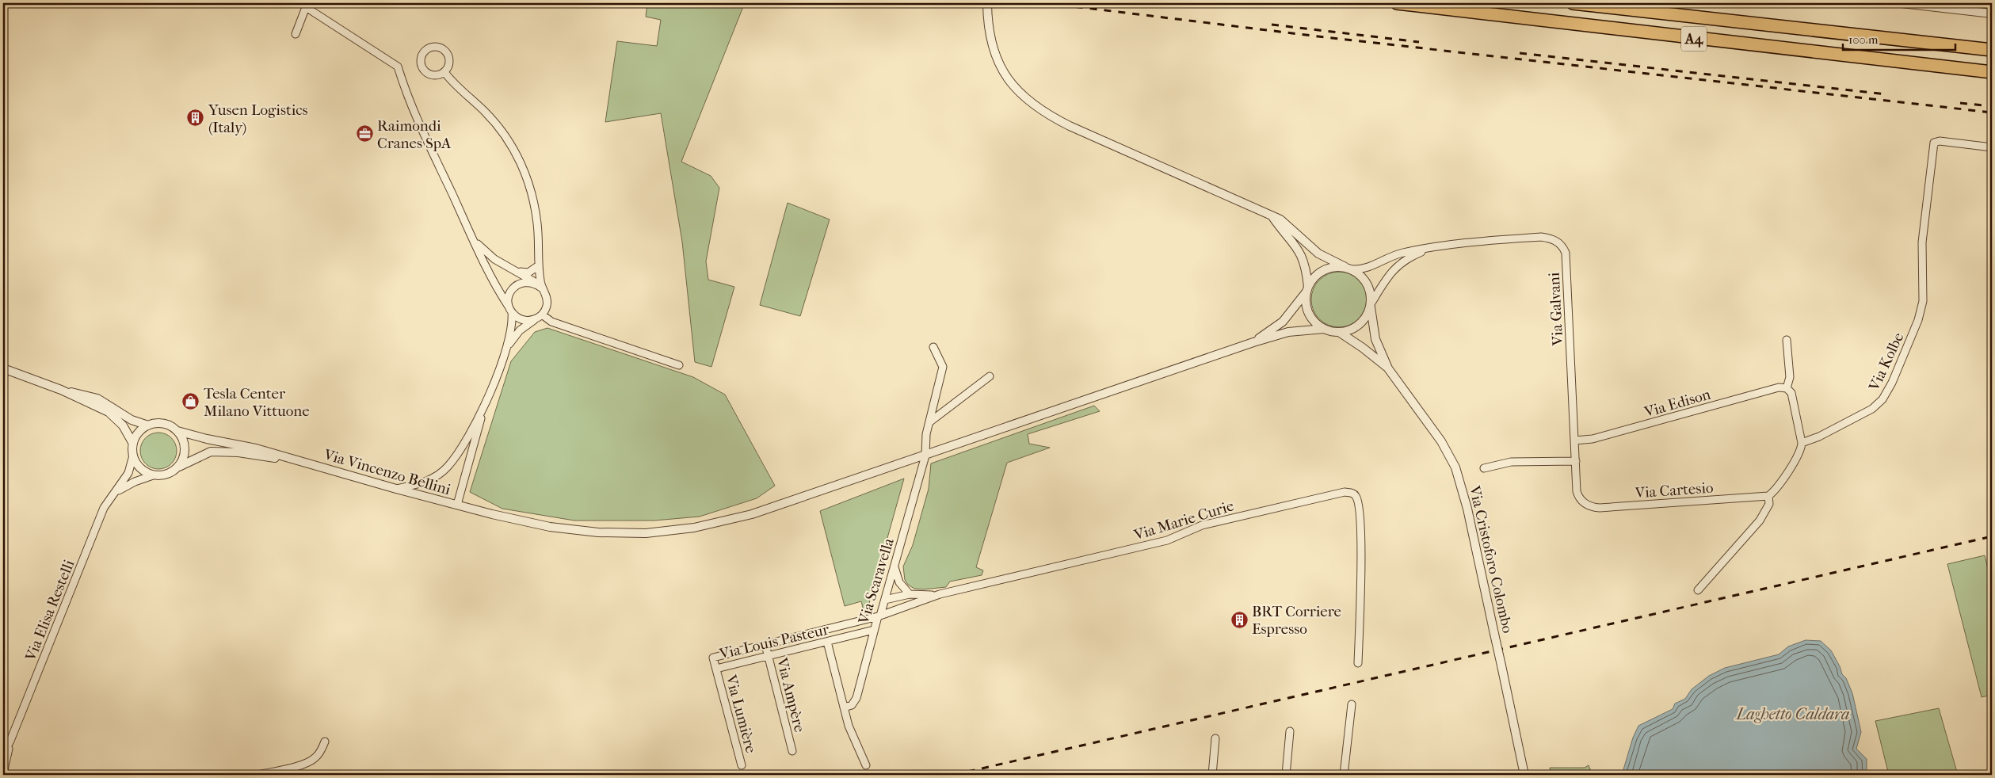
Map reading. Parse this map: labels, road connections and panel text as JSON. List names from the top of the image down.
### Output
{
  "streets": {
    "highway": ["A4"],
    "street": [
      "Via Galvani",
      "Via Kolbe",
      "Via Edison",
      "Via Vincenzo Bellini",
      "Via Cartesio",
      "Via Marie Curie",
      "Via Cristoforo Colombo",
      "Via Scaravella",
      "Via Elisa Restelli",
      "Via Louis Pasteur",
      "Via Ampère",
      "Via Lumière"
    ]
  },
  "crossings": [
    ["Via Galvani", "Via Edison"],
    ["Via Galvani", "Via Cartesio"],
    ["Via Galvani", "Via Cristoforo Colombo"],
    ["Via Vincenzo Bellini", "Via Scaravella"],
    ["Via Vincenzo Bellini", "Via Elisa Restelli"],
    ["Via Marie Curie", "Via Scaravella"],
    ["Via Marie Curie", "Via Louis Pasteur"],
    ["Via Scaravella", "Via Louis Pasteur"],
    ["Via Louis Pasteur", "Via Ampère"],
    ["Via Louis Pasteur", "Via Lumière"]
  ],
  "water": ["Laghetto Caldara"],
  "places": {
    "building": ["Yusen Logistics (Italy)", "BRT Corriere Espresso"],
    "office": ["Raimondi Cranes SpA"],
    "shop": ["Tesla Center Milano Vittuone"]
  },
  "scale_bar": "100 m"
}
